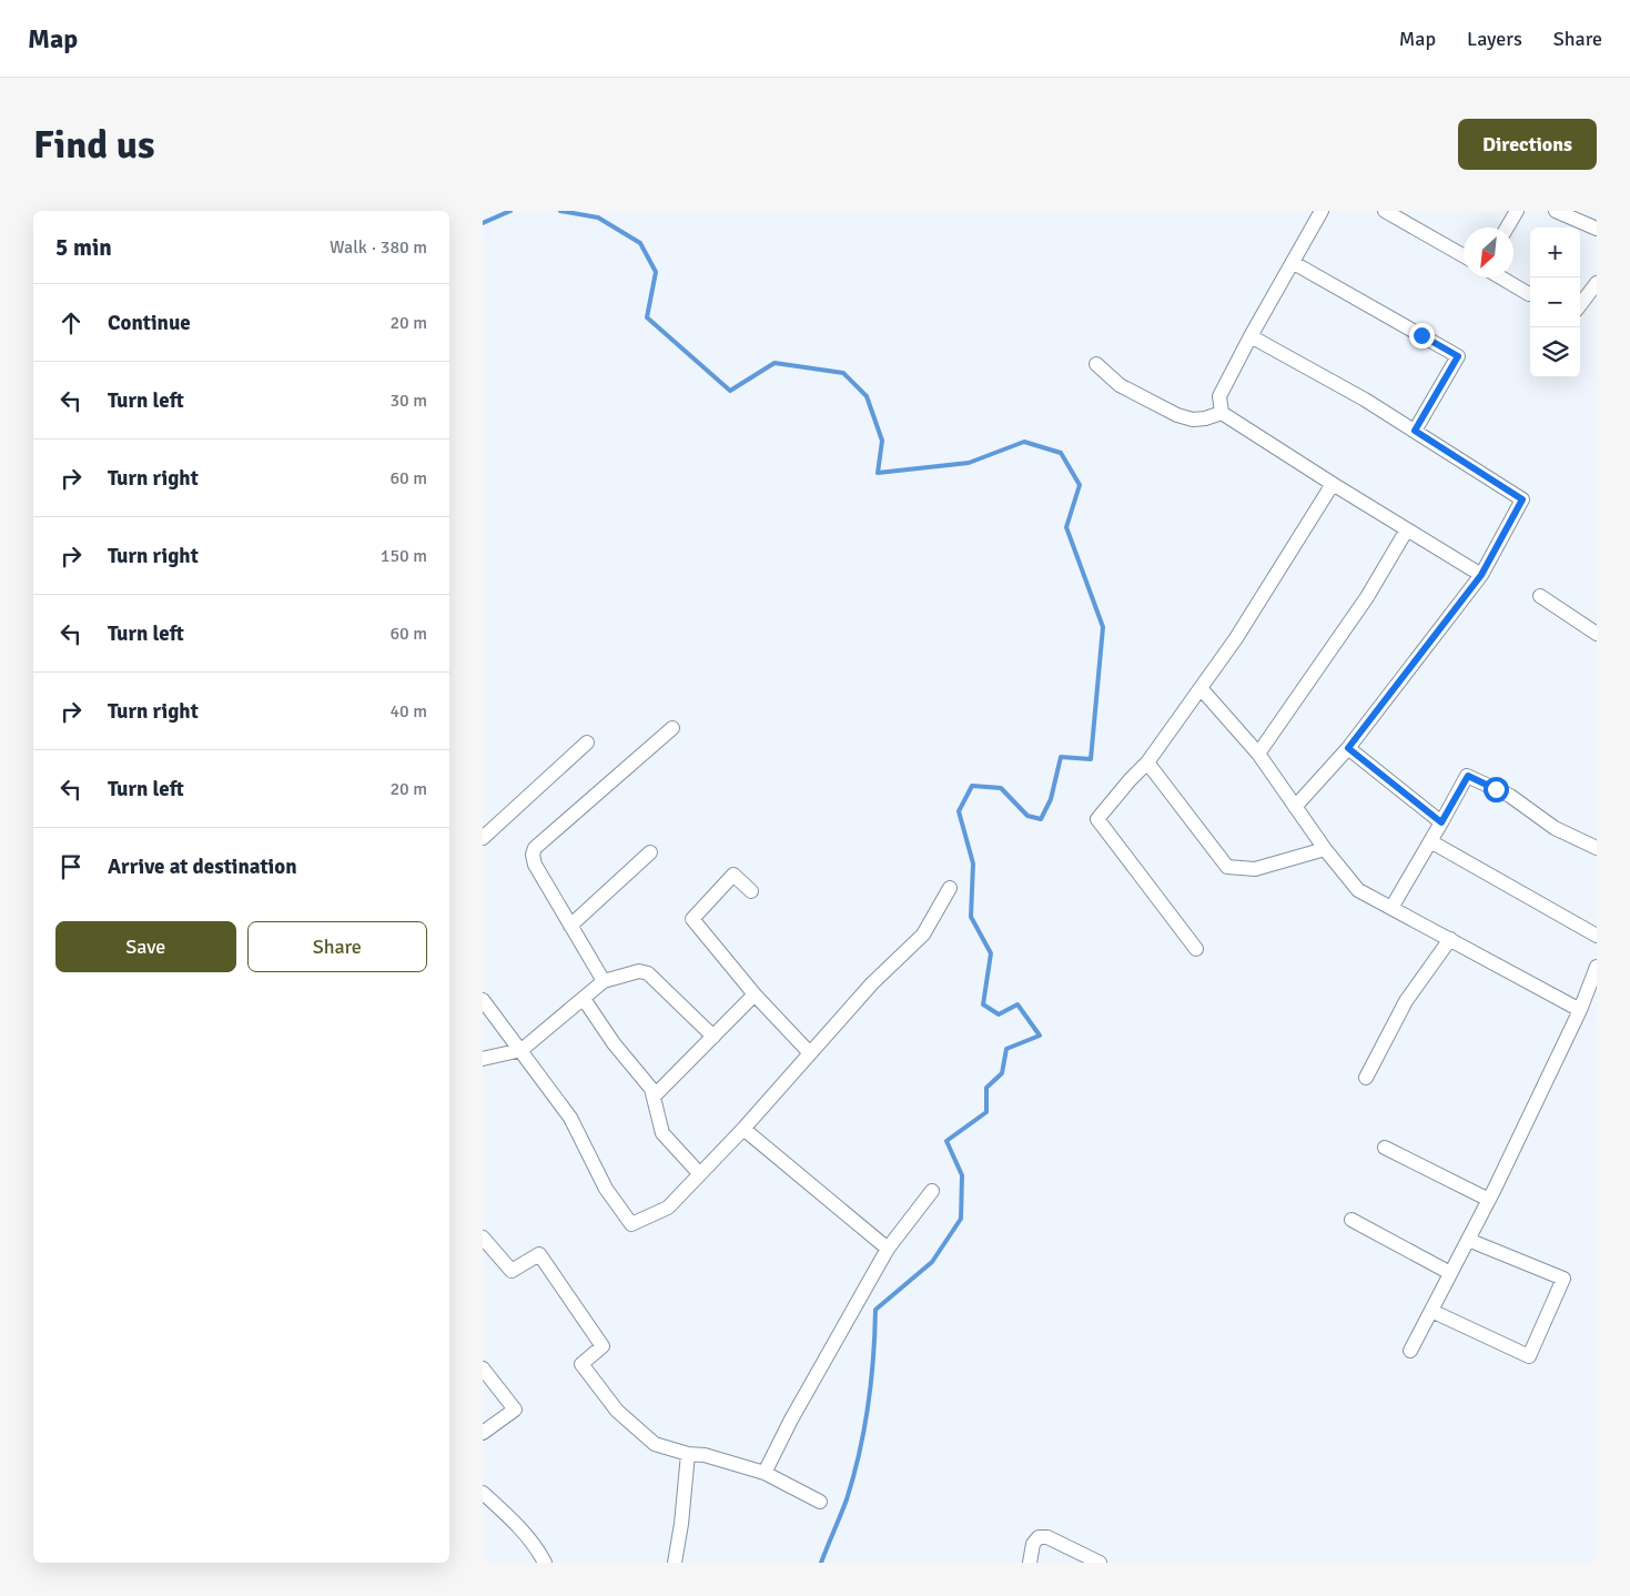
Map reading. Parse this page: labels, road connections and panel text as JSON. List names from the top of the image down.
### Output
{
  "north": "bottom left",
  "page": {
    "header": "Map",
    "nav": ["Map", "Layers", "Share"],
    "buttons": [
      "Directions",
      ["Save", "Share"]
    ],
    "title": "Find us",
    "heading": ["5 min", "Walk · 380 m"],
    "map_buttons": ["+", "−"],
    "list": [
      ["Continue", "20 m"],
      ["Turn left", "30 m"],
      ["Turn right", "60 m"],
      ["Turn right", "150 m"],
      ["Turn left", "60 m"],
      ["Turn right", "40 m"],
      ["Turn left", "20 m"],
      "Arrive at destination"
    ]
  }
}
